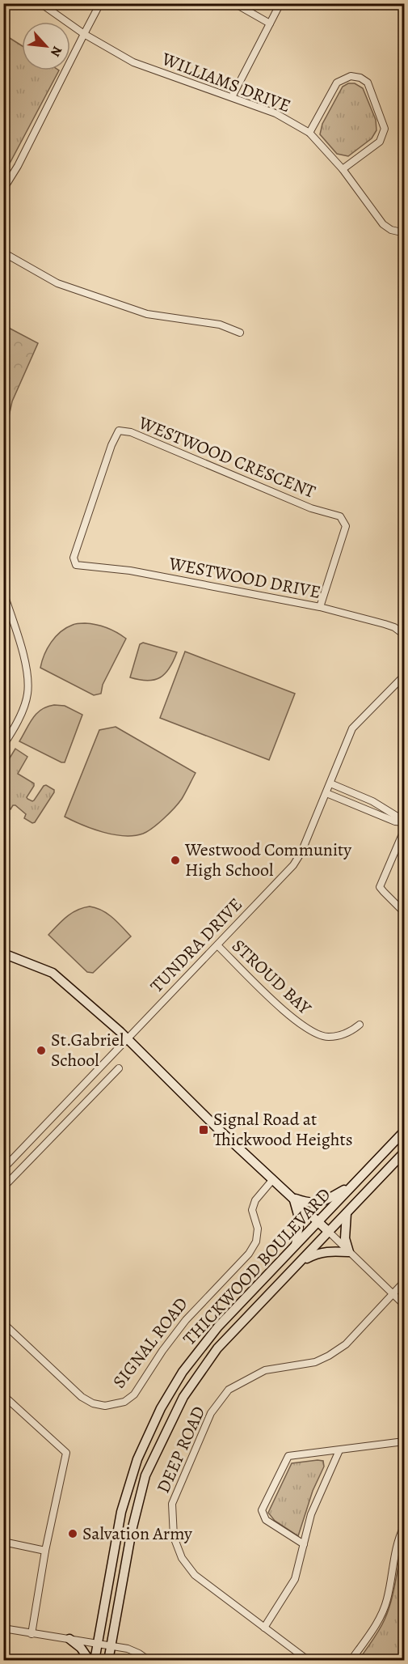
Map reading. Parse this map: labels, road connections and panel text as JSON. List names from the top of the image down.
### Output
{
  "streets": {
    "main road": ["THICKWOOD BOULEVARD"],
    "street": [
      "WILLIAMS DRIVE",
      "WESTWOOD CRESCENT",
      "WESTWOOD DRIVE",
      "TUNDRA DRIVE",
      "STROUD BAY",
      "SIGNAL ROAD",
      "DEEP ROAD"
    ]
  },
  "crossings": [
    ["WESTWOOD CRESCENT", "WESTWOOD DRIVE"],
    ["TUNDRA DRIVE", "STROUD BAY"]
  ],
  "places": {
    "other": ["Westwood Community High School", "St.Gabriel School", "Salvation Army"],
    "transit": ["Signal Road at Thickwood Heights"]
  },
  "north": "bottom right"
}
